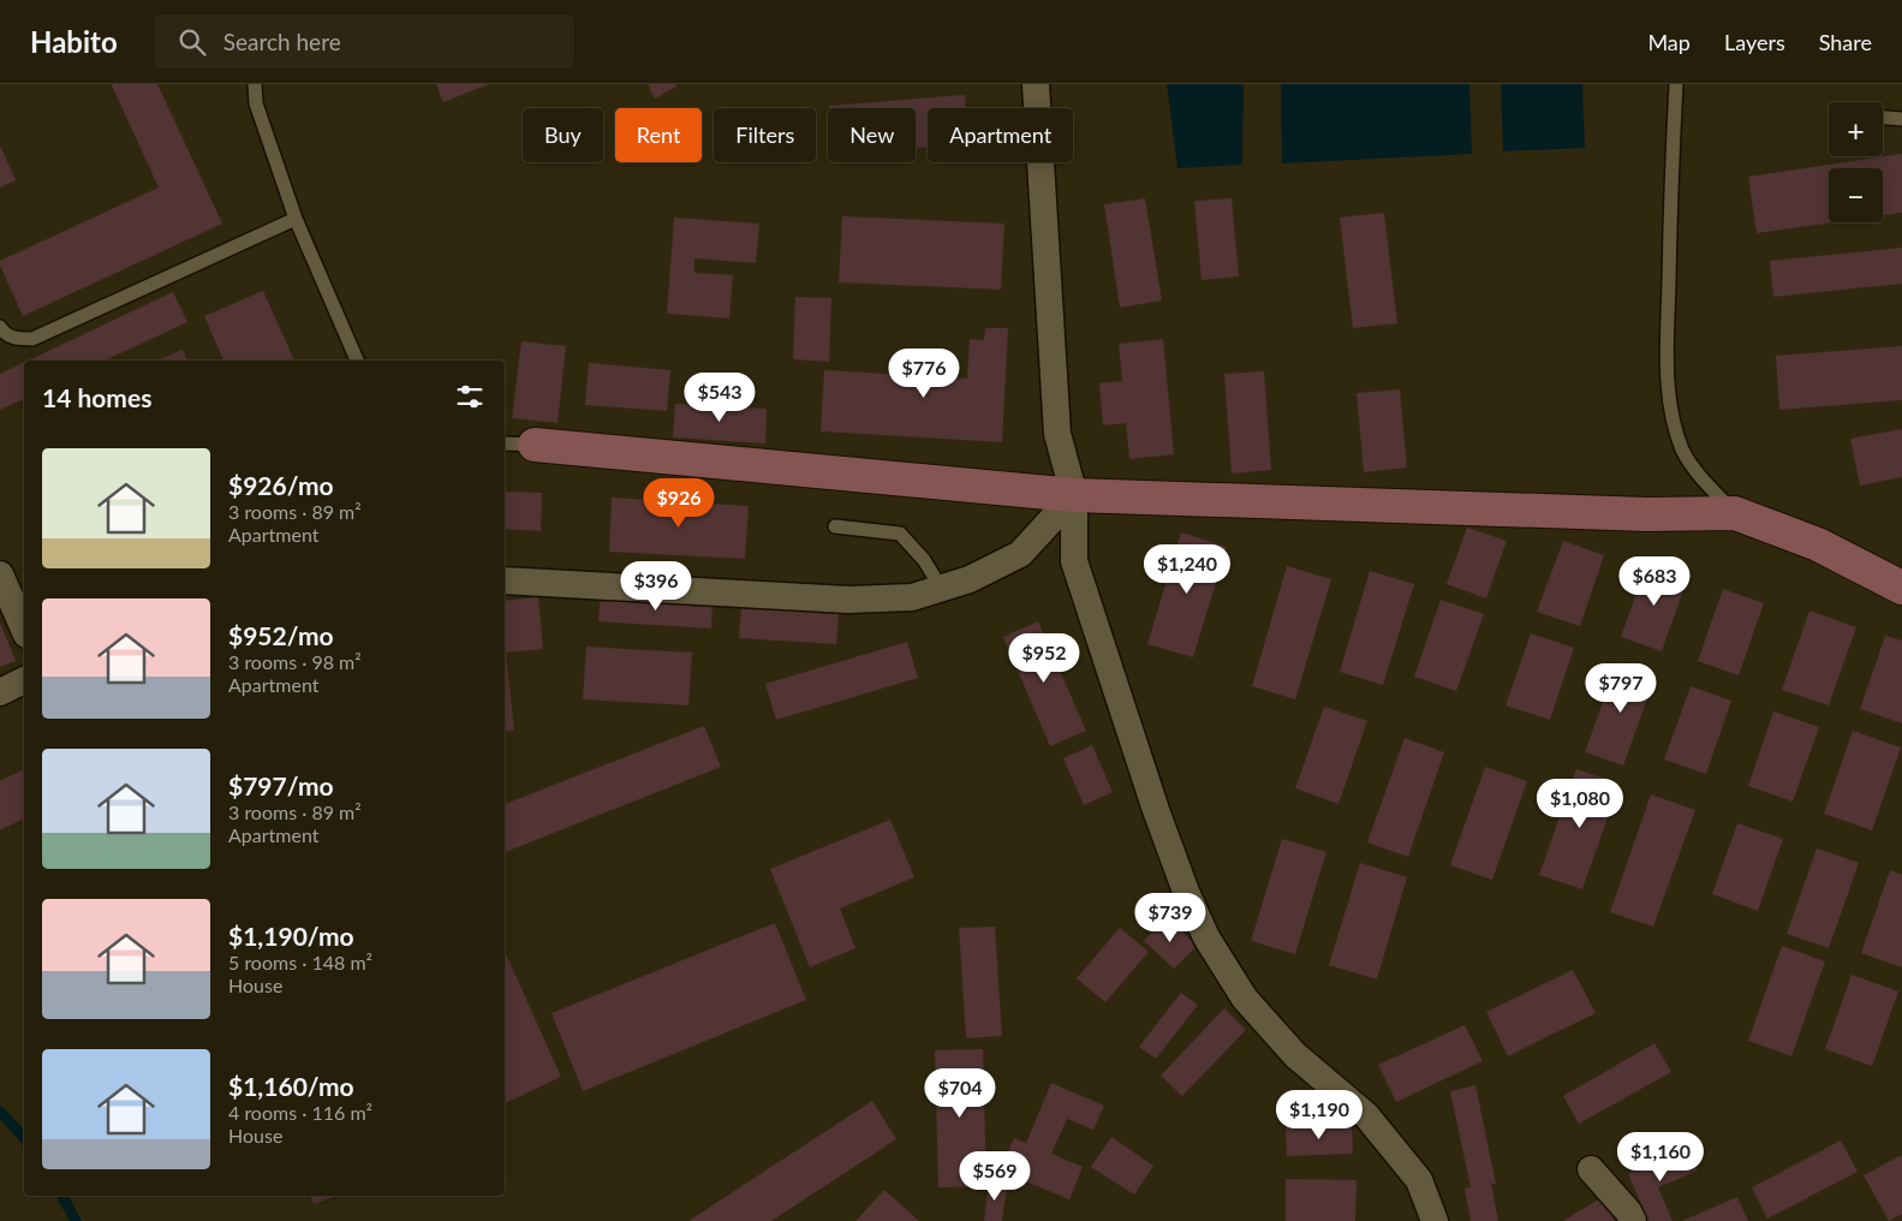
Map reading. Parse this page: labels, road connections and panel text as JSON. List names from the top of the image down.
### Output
{
  "page": {
    "header": "Habito",
    "search": "Search here",
    "nav": ["Map", "Layers", "Share"],
    "map_buttons": ["+", "−"],
    "chip": [
      "Buy",
      "Rent",
      "Filters",
      "New",
      "Apartment"
    ],
    "price": [
      "$776",
      "$543",
      "$926",
      "$1,240",
      "$683",
      "$396",
      "$952",
      "$797",
      "$1,080",
      "$739",
      "$704",
      "$1,190",
      "$1,160",
      "$569"
    ],
    "heading": "14 homes",
    "list": [
      {
        "name": "$926/mo",
        "note": "3 rooms · 89 m² · Apartment"
      },
      {
        "name": "$952/mo",
        "note": "3 rooms · 98 m² · Apartment"
      },
      {
        "name": "$797/mo",
        "note": "3 rooms · 89 m² · Apartment"
      },
      {
        "name": "$1,190/mo",
        "note": "5 rooms · 148 m² · House"
      },
      {
        "name": "$1,160/mo",
        "note": "4 rooms · 116 m² · House"
      }
    ]
  }
}
